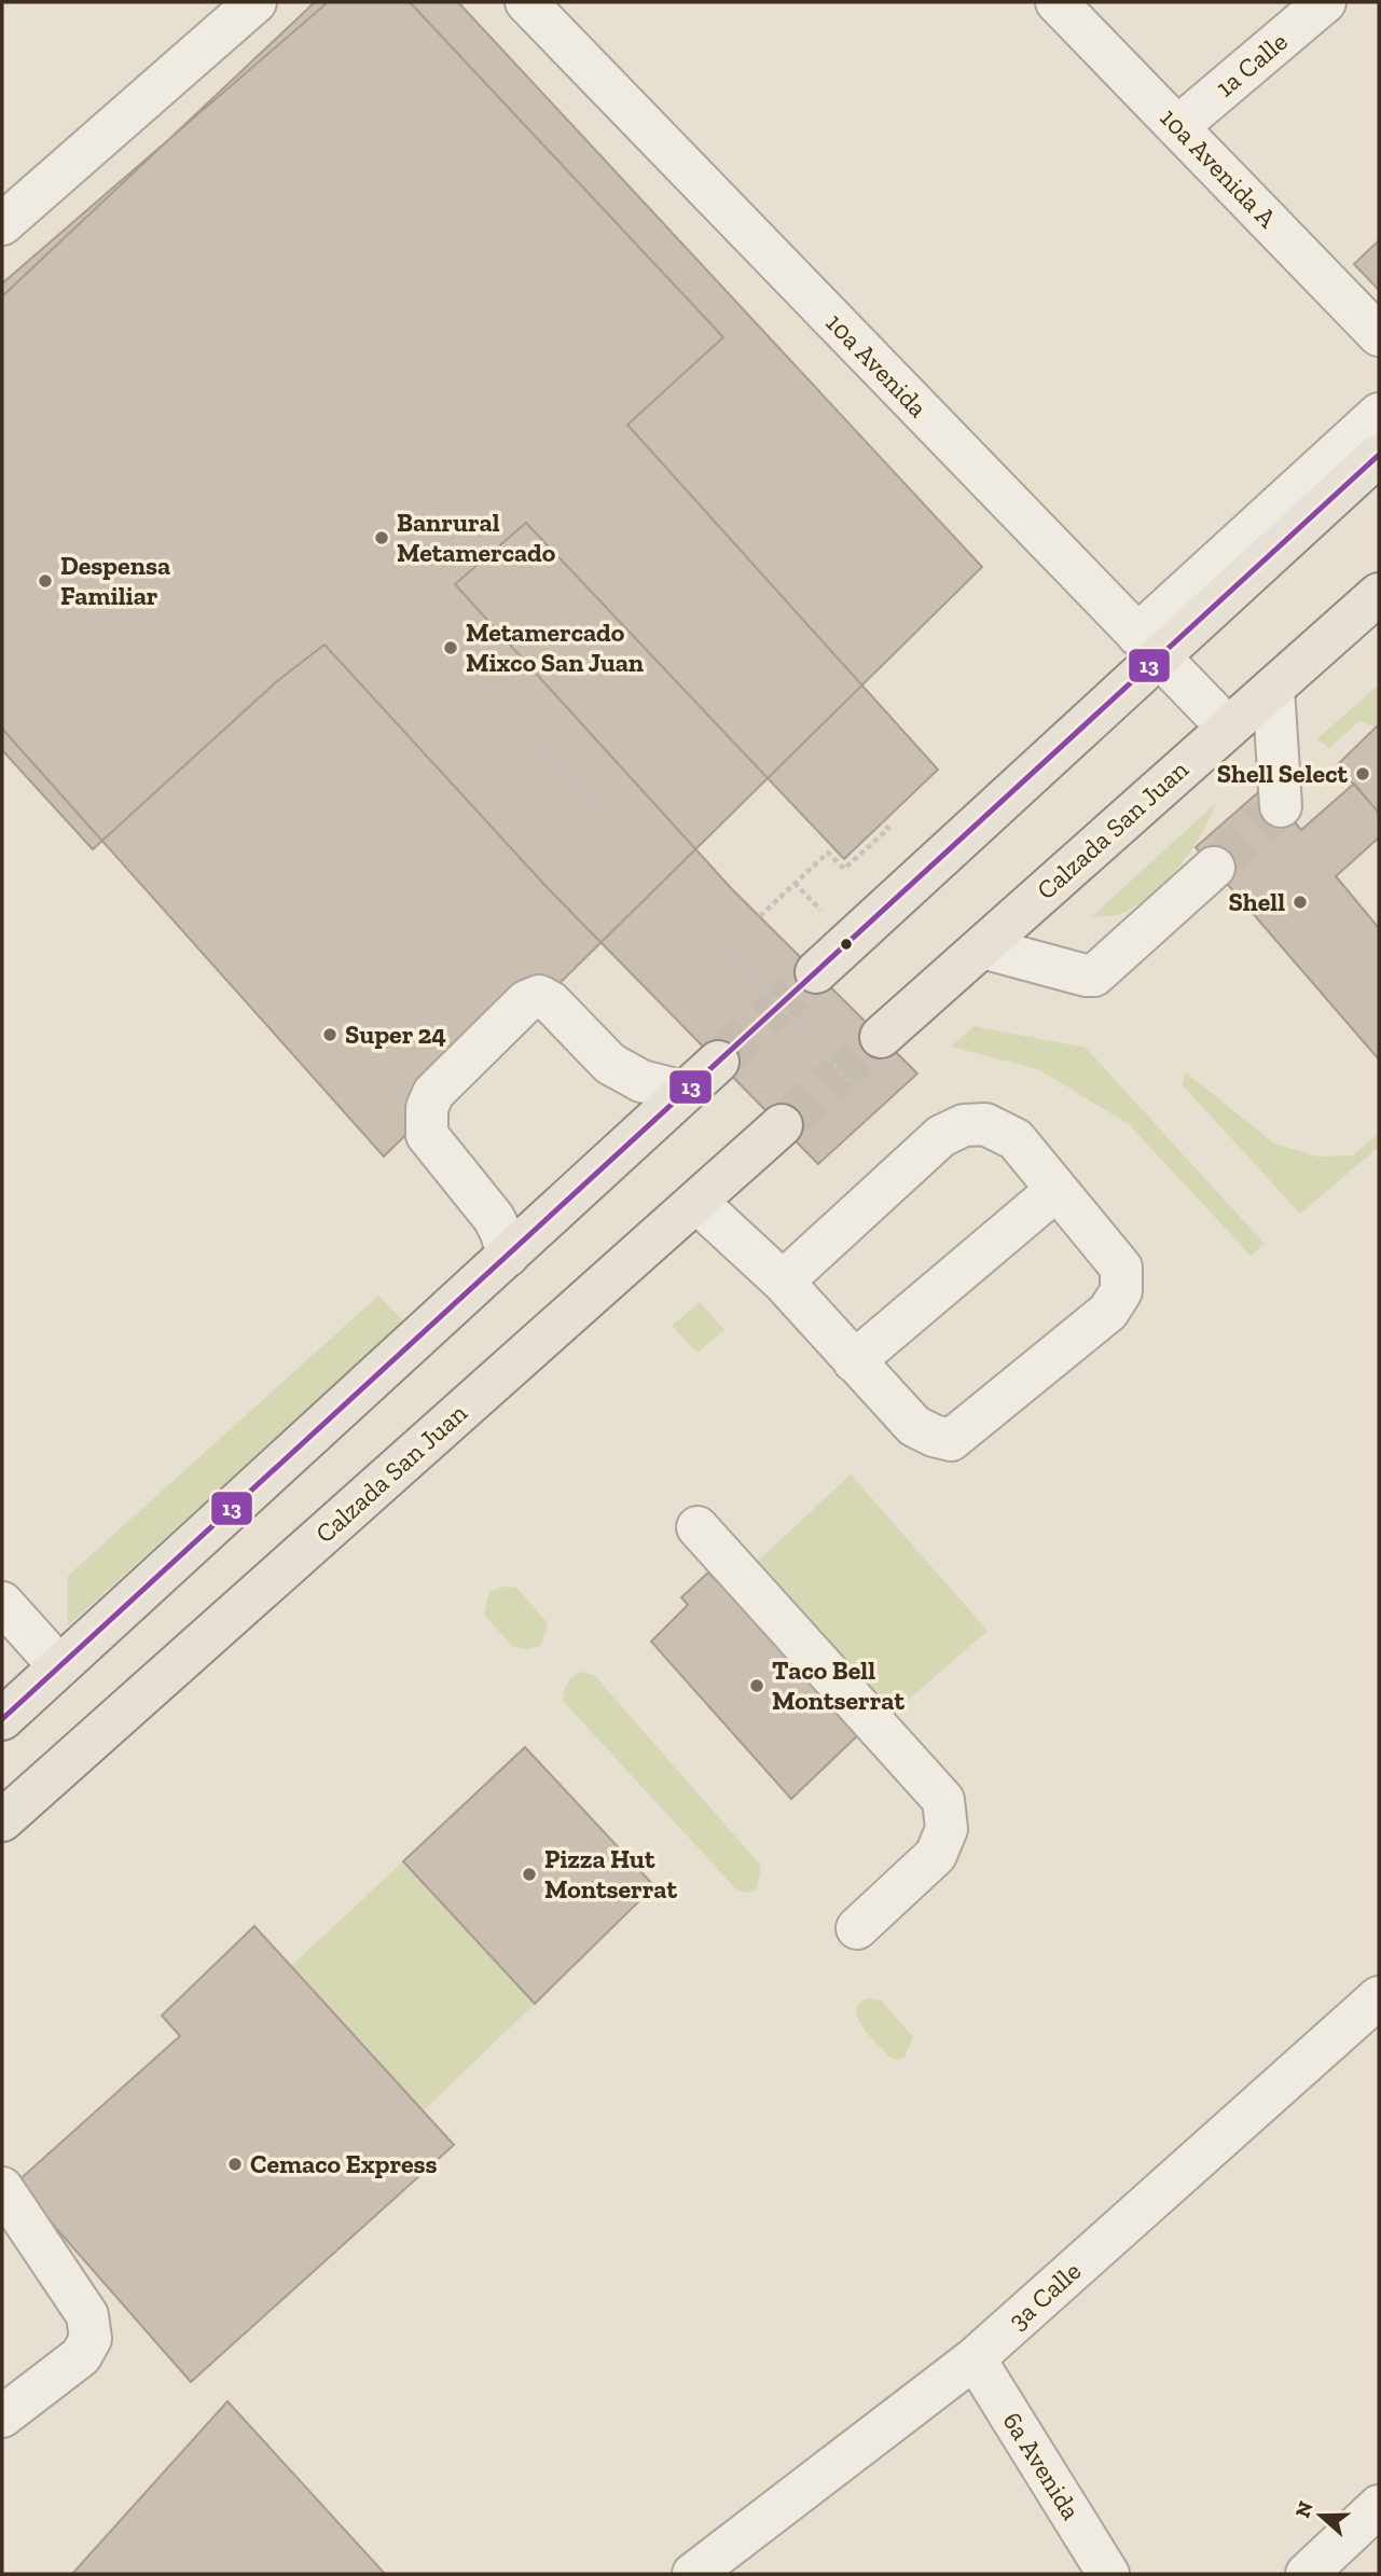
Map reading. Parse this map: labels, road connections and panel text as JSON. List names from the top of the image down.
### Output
{
  "streets": {
    "main road": ["Calzada San Juan"],
    "street": [
      "1a Calle",
      "10a Avenida A",
      "10a Avenida",
      "3a Calle",
      "6a Avenida"
    ]
  },
  "crossings": [
    ["1a Calle", "10a Avenida A"],
    ["10a Avenida", "Calzada San Juan"],
    ["3a Calle", "6a Avenida"]
  ],
  "places": [
    "Banrural Metamercado",
    "Despensa Familiar",
    "Metamercado Mixco San Juan",
    "Shell Select",
    "Shell",
    "Super 24",
    "Taco Bell Montserrat",
    "Pizza Hut Montserrat",
    "Cemaco Express"
  ],
  "lines": ["transit line 13"],
  "north": "left"
}
